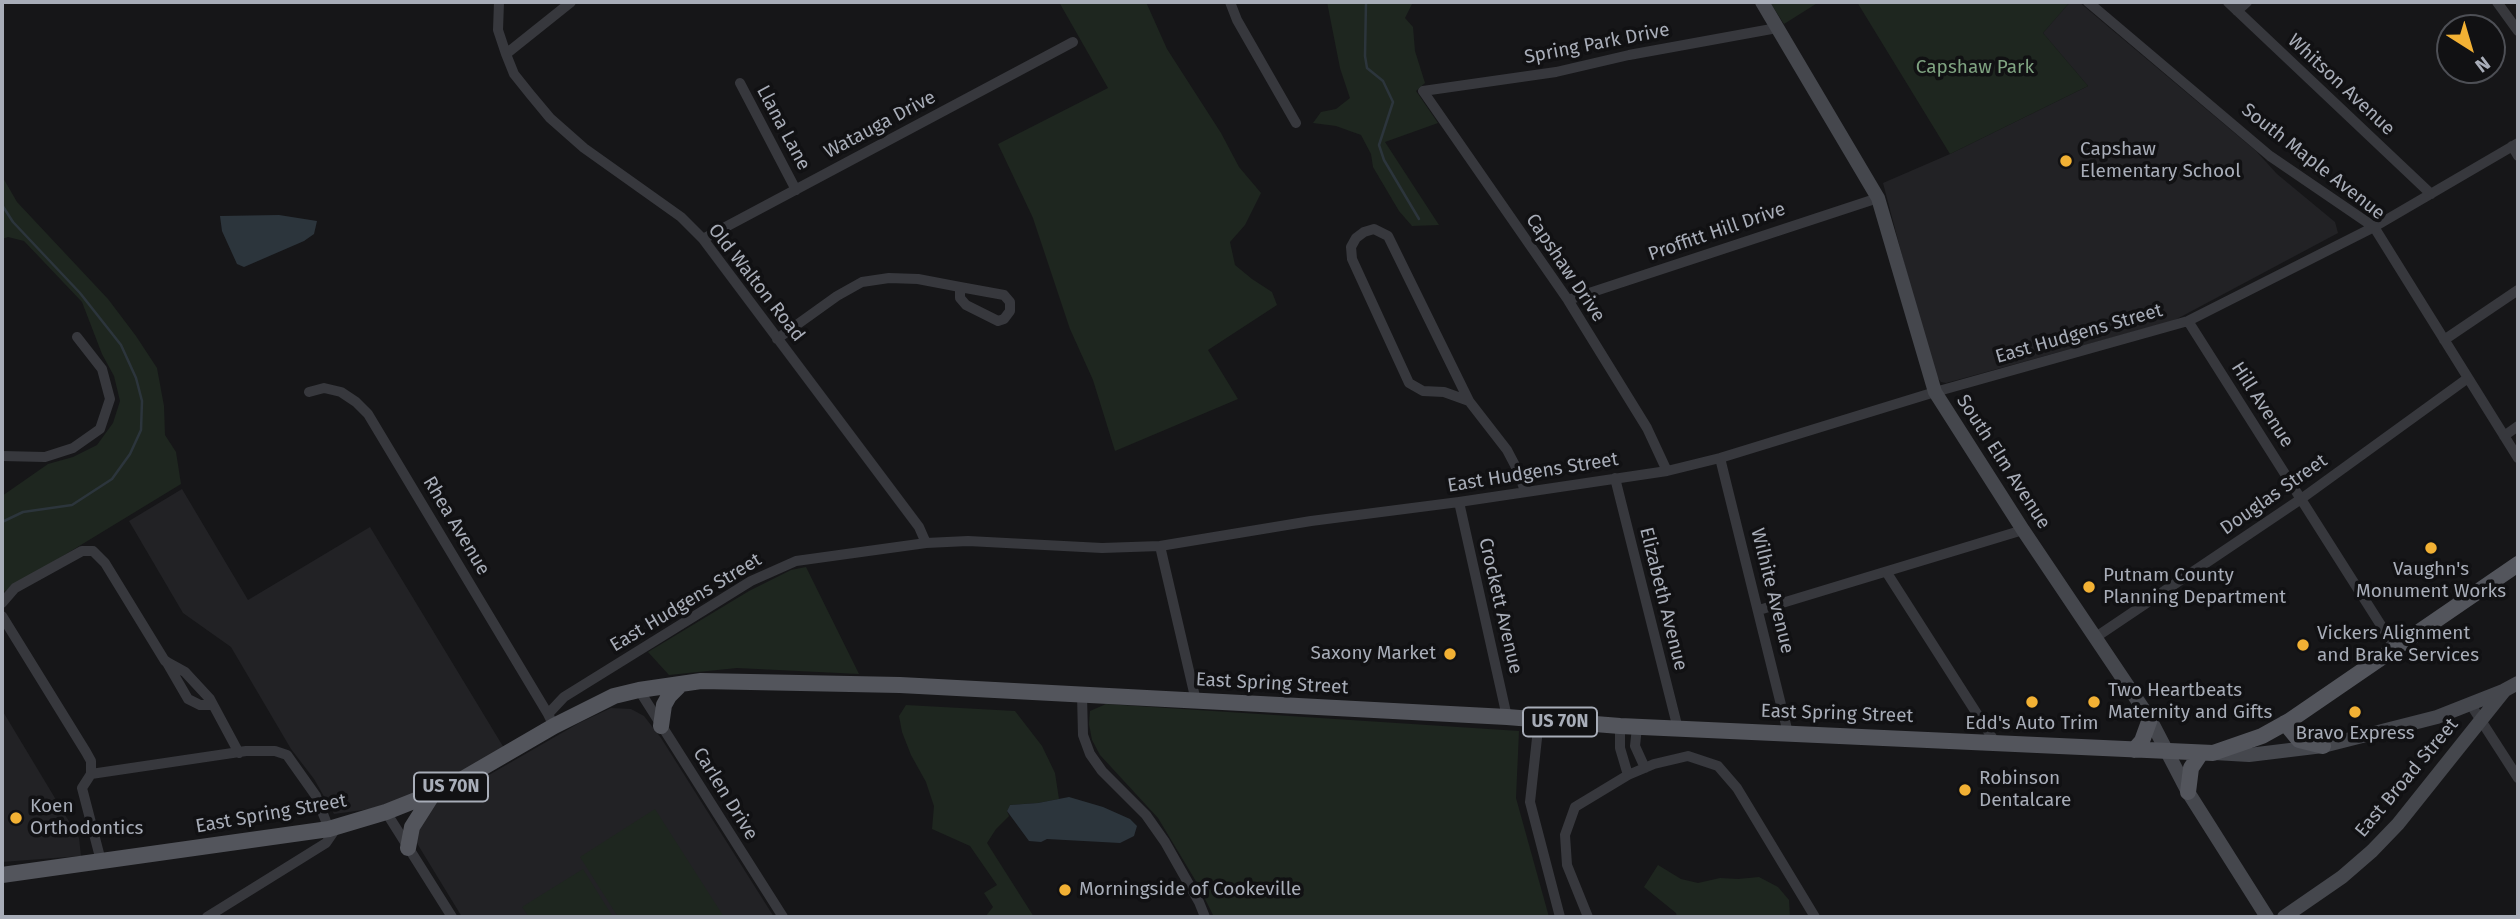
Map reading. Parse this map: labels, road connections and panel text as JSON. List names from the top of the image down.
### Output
{
  "streets": {
    "main road": ["East Spring Street", "US 70N"],
    "street": [
      "Spring Park Drive",
      "Whitson Avenue",
      "Watauga Drive",
      "Llana Lane",
      "South Maple Avenue",
      "Proffitt Hill Drive",
      "Capshaw Drive",
      "Old Walton Road",
      "East Hudgens Street",
      "Hill Avenue",
      "South Elm Avenue",
      "Douglas Street",
      "Rhea Avenue",
      "Wilhite Avenue",
      "Elizabeth Avenue",
      "Crockett Avenue",
      "East Broad Street",
      "Carlen Drive"
    ]
  },
  "crossings": [
    ["Spring Park Drive", "Capshaw Drive"],
    ["Spring Park Drive", "South Elm Avenue"],
    ["Whitson Avenue", "East Hudgens Street"],
    ["Watauga Drive", "Llana Lane"],
    ["Watauga Drive", "Old Walton Road"],
    ["South Maple Avenue", "East Hudgens Street"],
    ["South Maple Avenue", "Douglas Street"],
    ["Proffitt Hill Drive", "Capshaw Drive"],
    ["Proffitt Hill Drive", "South Elm Avenue"],
    ["Capshaw Drive", "East Hudgens Street"],
    ["Old Walton Road", "East Hudgens Street"],
    ["East Hudgens Street", "Hill Avenue"],
    ["East Hudgens Street", "South Elm Avenue"],
    ["East Hudgens Street", "Rhea Avenue"],
    ["East Hudgens Street", "Wilhite Avenue"],
    ["East Hudgens Street", "Elizabeth Avenue"],
    ["East Hudgens Street", "Crockett Avenue"],
    ["East Hudgens Street", "East Spring Street"],
    ["Hill Avenue", "Douglas Street"],
    ["Hill Avenue", "East Spring Street"],
    ["South Elm Avenue", "Douglas Street"],
    ["South Elm Avenue", "East Spring Street"],
    ["Rhea Avenue", "East Spring Street"],
    ["Wilhite Avenue", "East Spring Street"],
    ["Elizabeth Avenue", "East Spring Street"],
    ["Crockett Avenue", "East Spring Street"],
    ["East Spring Street", "Carlen Drive"]
  ],
  "parks": ["Capshaw Park"],
  "places": [
    "Capshaw Elementary School",
    "Vaughn's Monument Works",
    "Putnam County Planning Department",
    "Vickers Alignment and Brake Services",
    "Saxony Market",
    "Edd's Auto Trim",
    "Two Heartbeats Maternity and Gifts",
    "Bravo Express",
    "Robinson Dentalcare",
    "Koen Orthodontics",
    "Morningside of Cookeville"
  ],
  "north": "bottom right"
}
